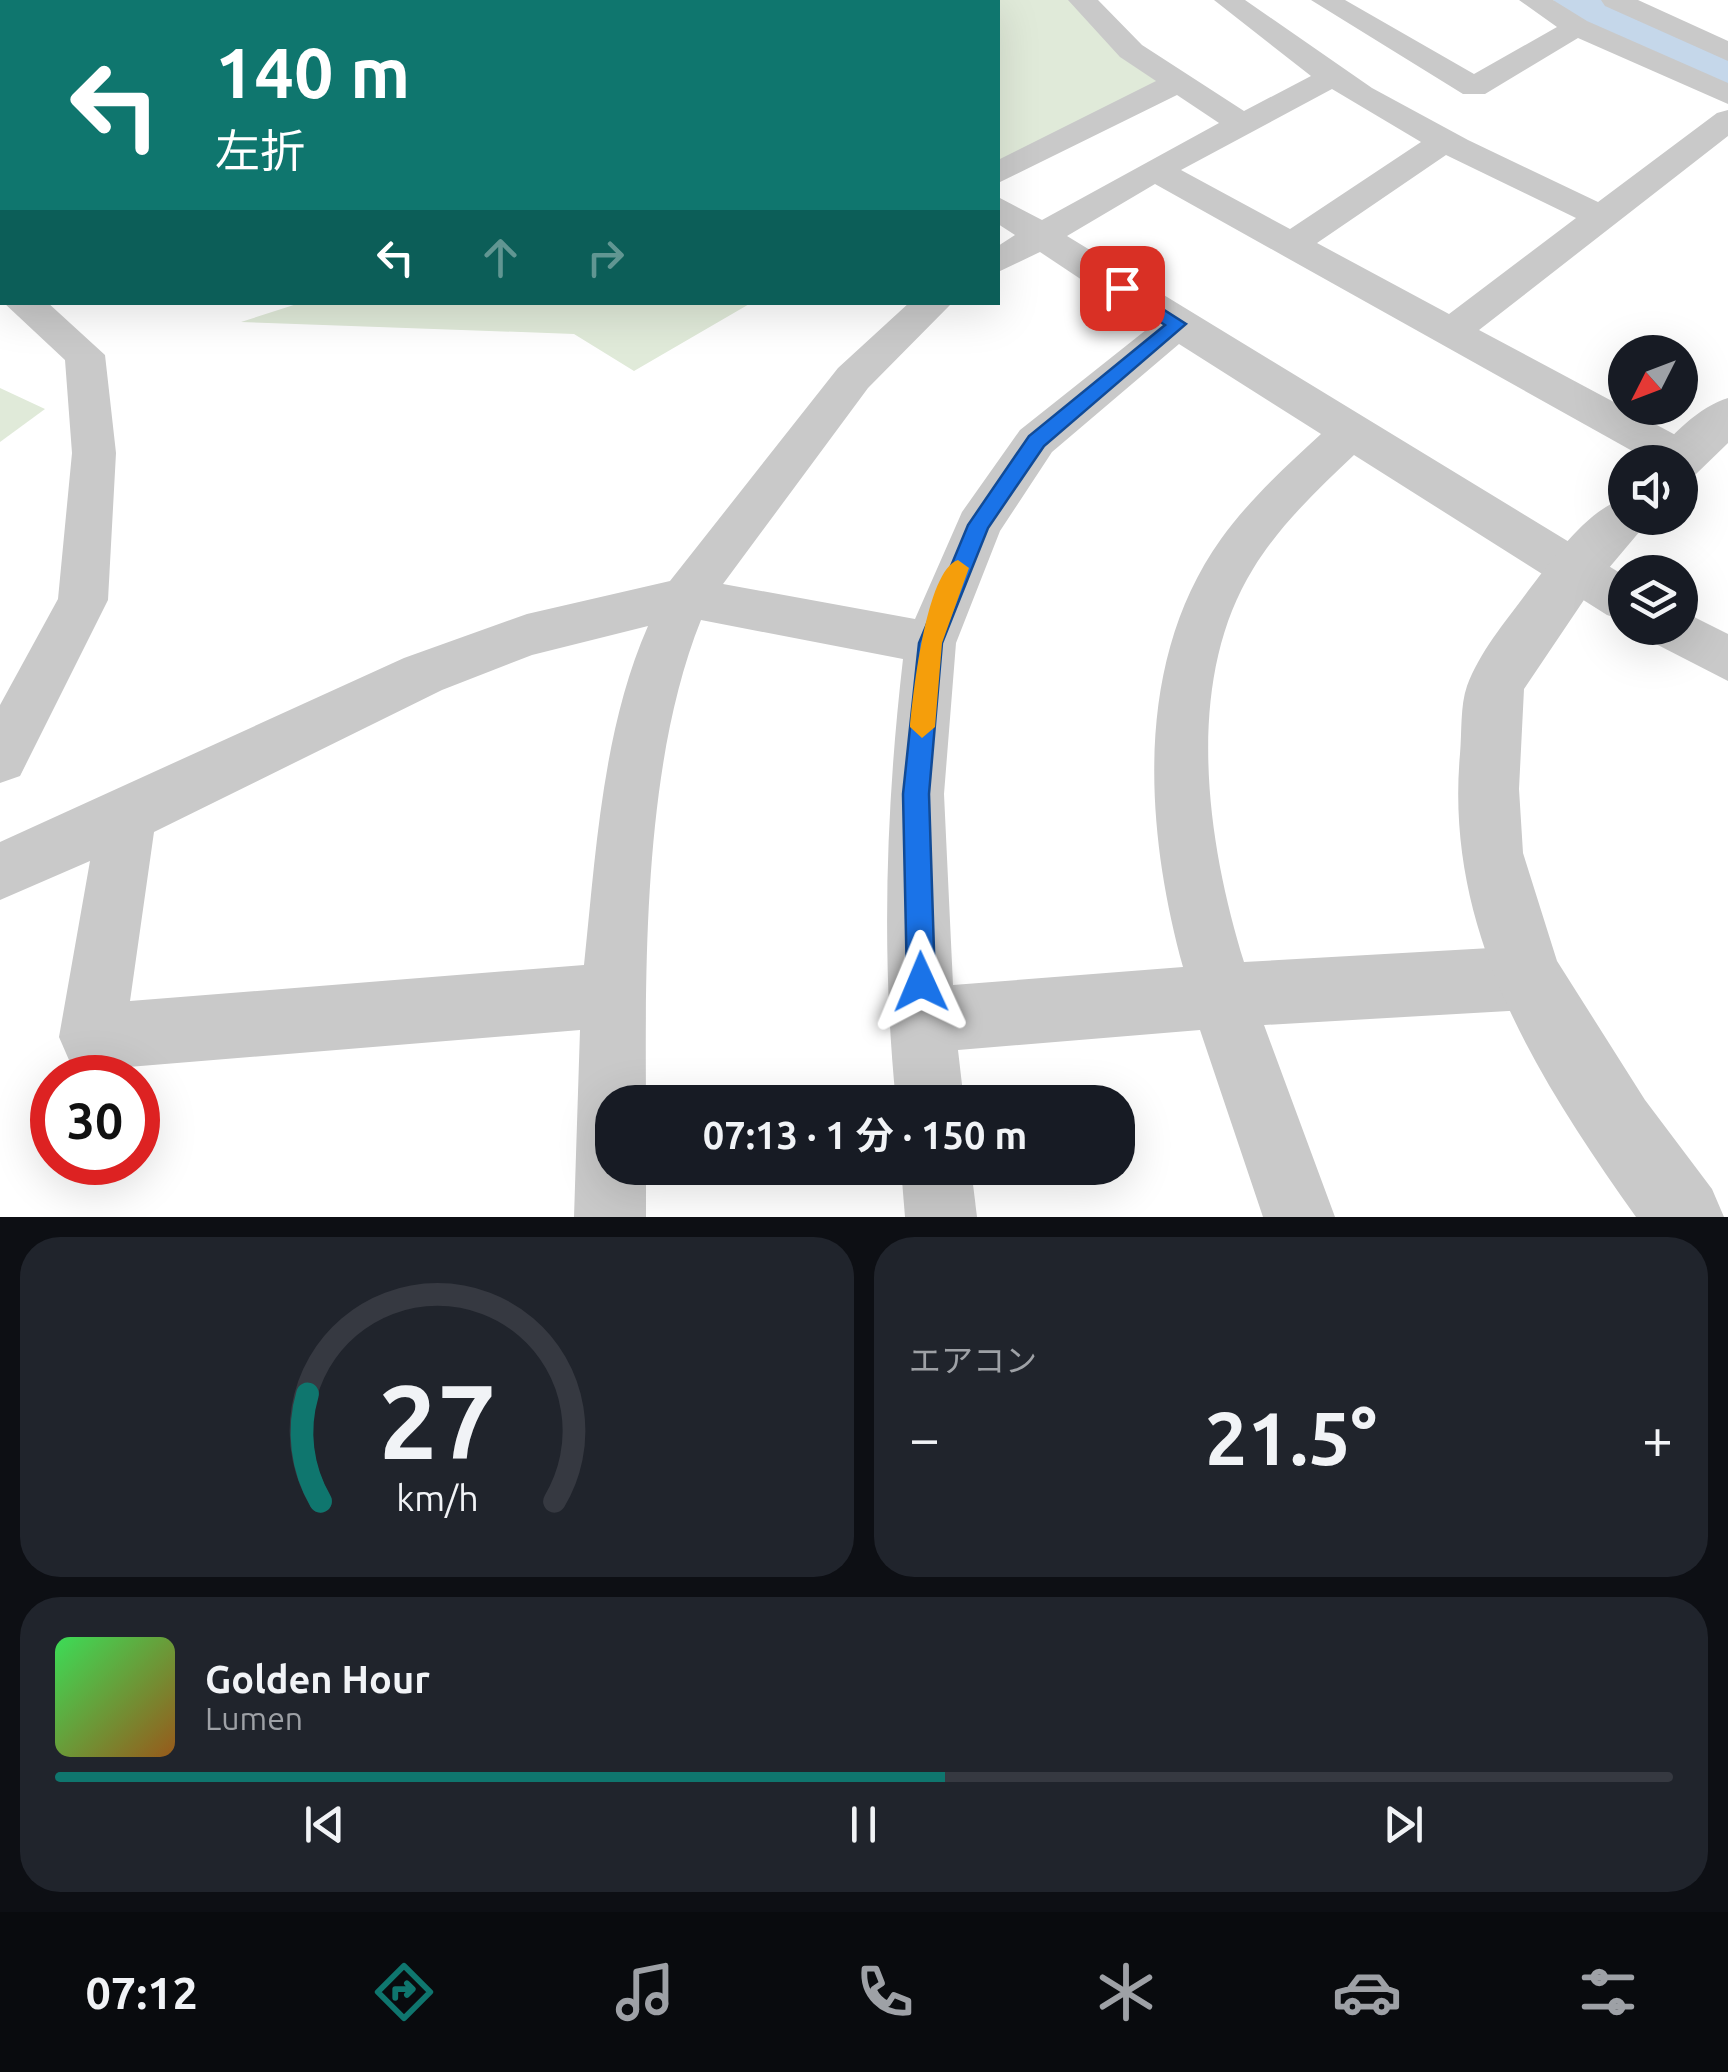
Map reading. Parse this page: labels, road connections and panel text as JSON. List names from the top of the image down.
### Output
{
  "north": "bottom left",
  "page": {
    "turn": ["140 m", "左折"],
    "limit": "30",
    "trip": "07:13 · 1 分 · 150 m",
    "tile": "エアコン",
    "heat": ["−", "21.5°", "+"],
    "song": ["Golden Hour", "Lumen"],
    "tabs": "07:12",
    "gauge": ["27", "km/h"]
  }
}
